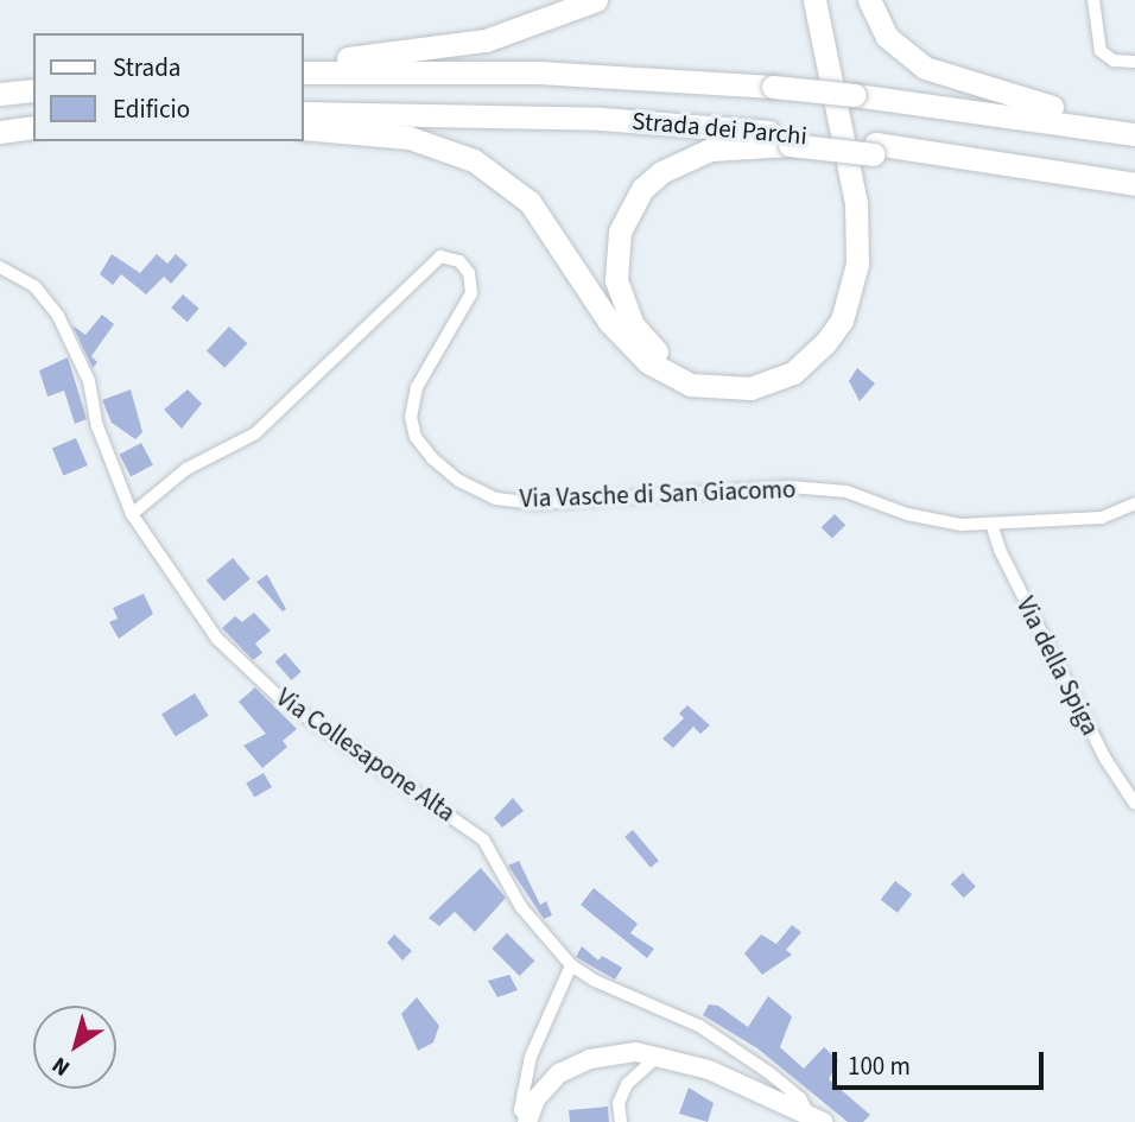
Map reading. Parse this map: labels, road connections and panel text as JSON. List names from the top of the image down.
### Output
{
  "streets": {
    "highway": ["Strada dei Parchi"],
    "street": ["Via Vasche di San Giacomo", "Via della Spiga", "Via Collesapone Alta"]
  },
  "crossings": [
    ["Via Vasche di San Giacomo", "Via della Spiga"],
    ["Via Vasche di San Giacomo", "Via Collesapone Alta"]
  ],
  "legend": ["Strada", "Edificio"],
  "scale_bar": "100 m",
  "north": "bottom left"
}
